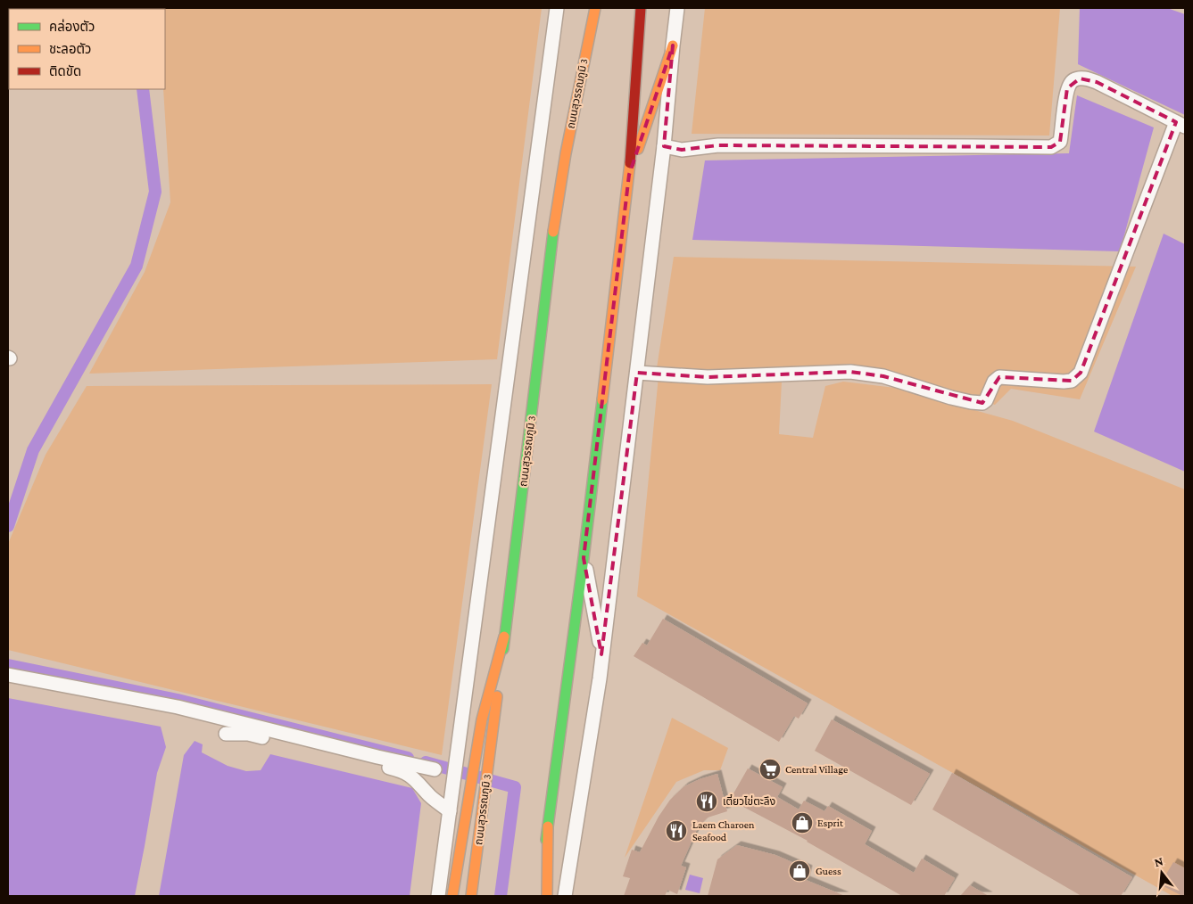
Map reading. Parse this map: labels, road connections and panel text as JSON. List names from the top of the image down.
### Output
{
  "streets": {
    "main road": ["ถนนสุวรรณภูมิ 3"]
  },
  "places": {
    "supermarket": ["Central Village"],
    "restaurant": ["เตี๋ยวไข่ตะลึง", "Laem Charoen Seafood"],
    "shop": ["Esprit", "Guess"]
  },
  "legend": ["คล่องตัว", "ชะลอตัว", "ติดขัด"],
  "north": "top"
}
